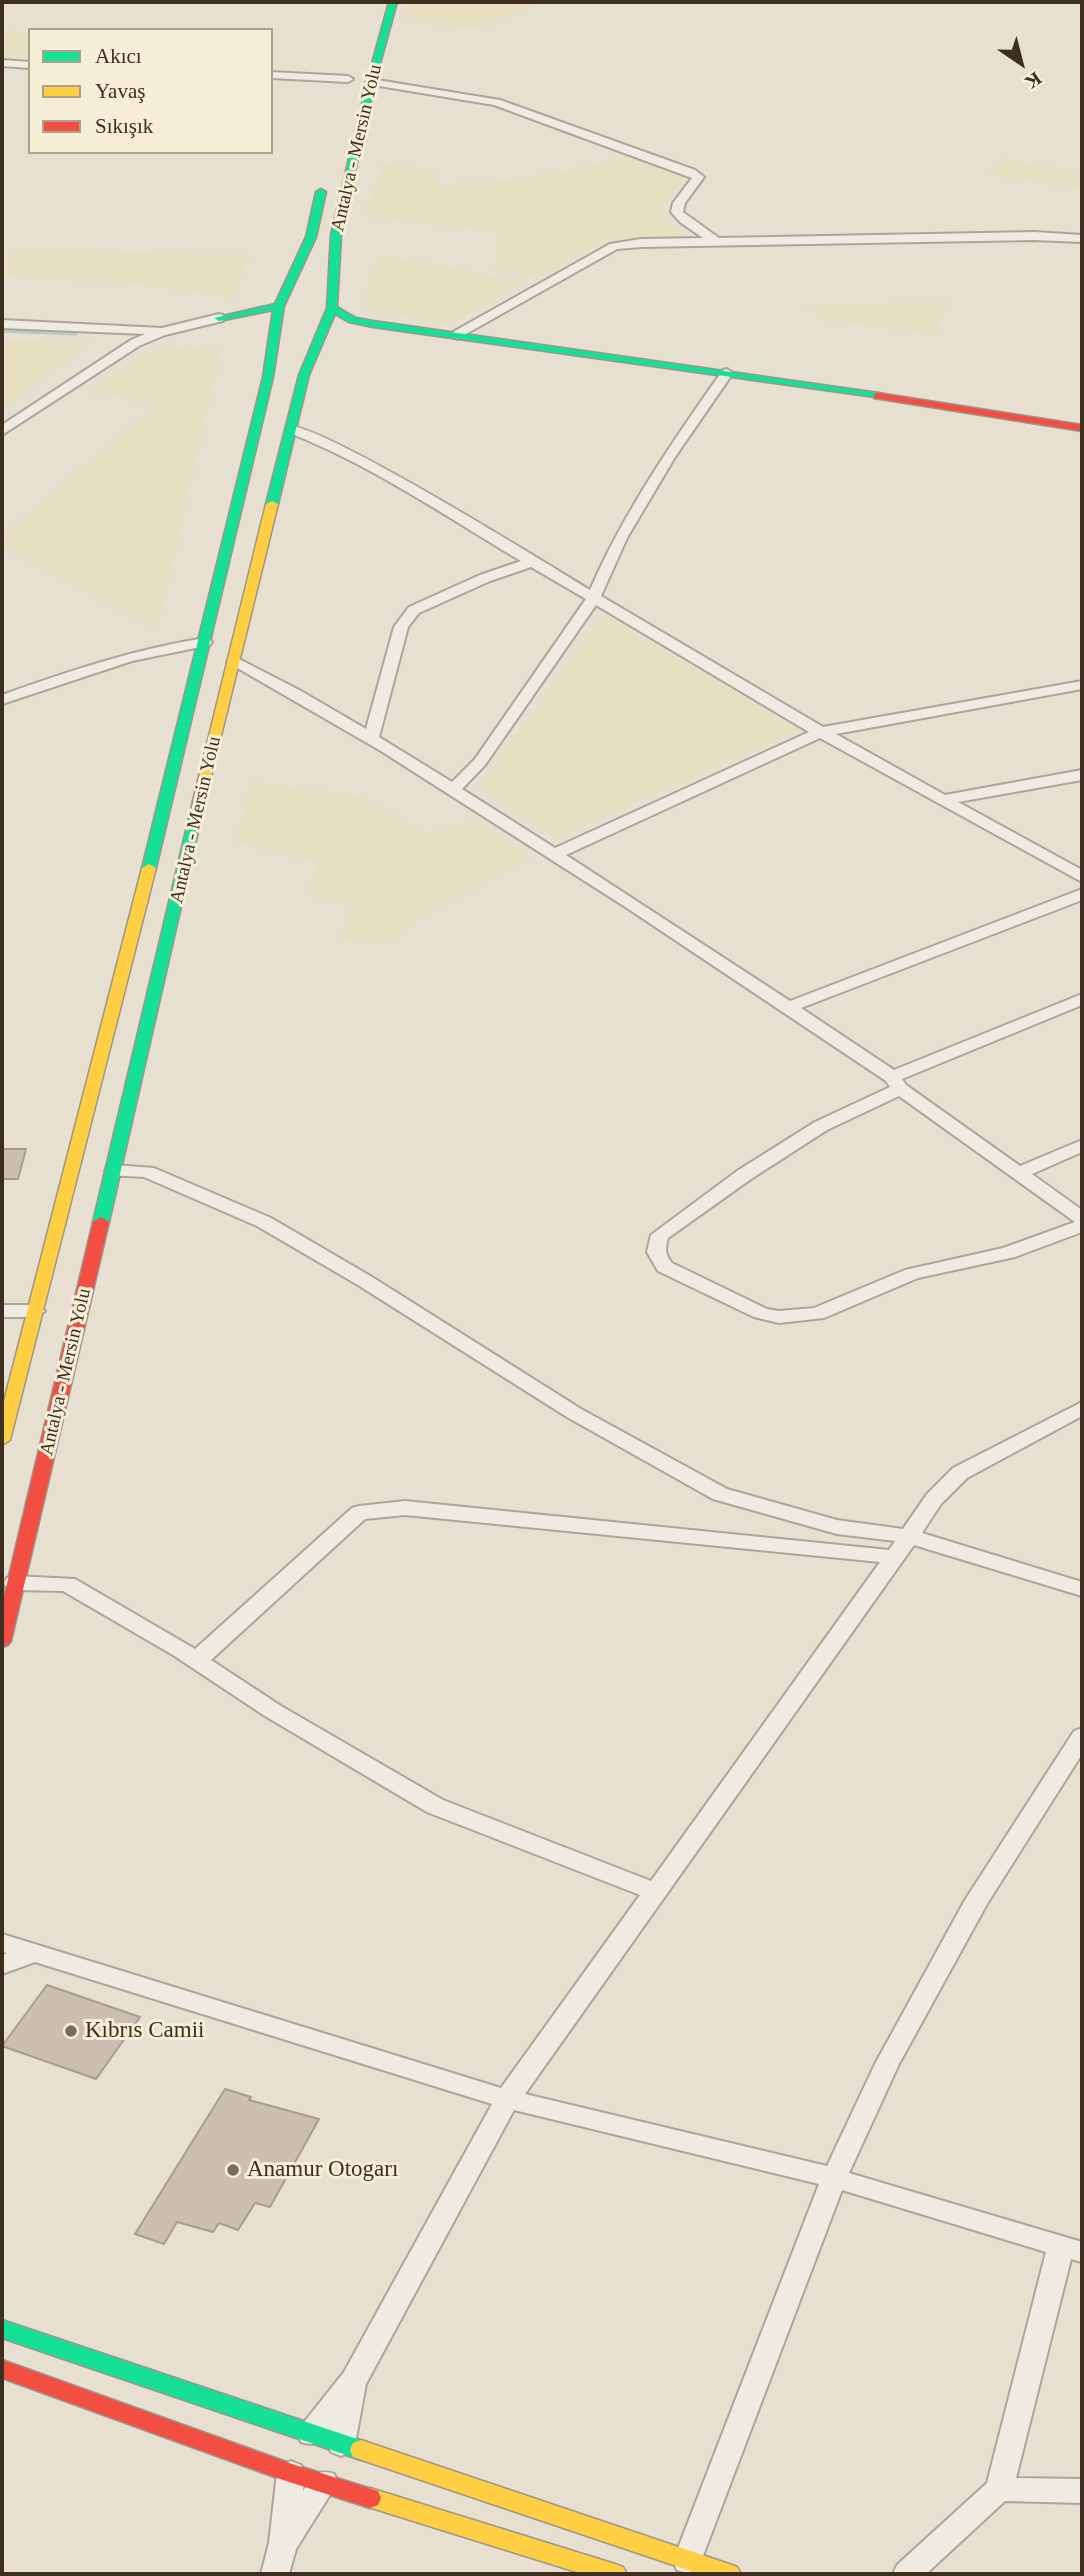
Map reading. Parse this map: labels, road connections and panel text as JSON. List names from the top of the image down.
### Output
{
  "streets": {
    "main road": ["Antalya - Mersin Yolu"]
  },
  "places": ["Kıbrıs Camii", "Anamur Otogarı"],
  "legend": ["Akıcı", "Yavaş", "Sıkışık"],
  "north": "bottom right"
}
